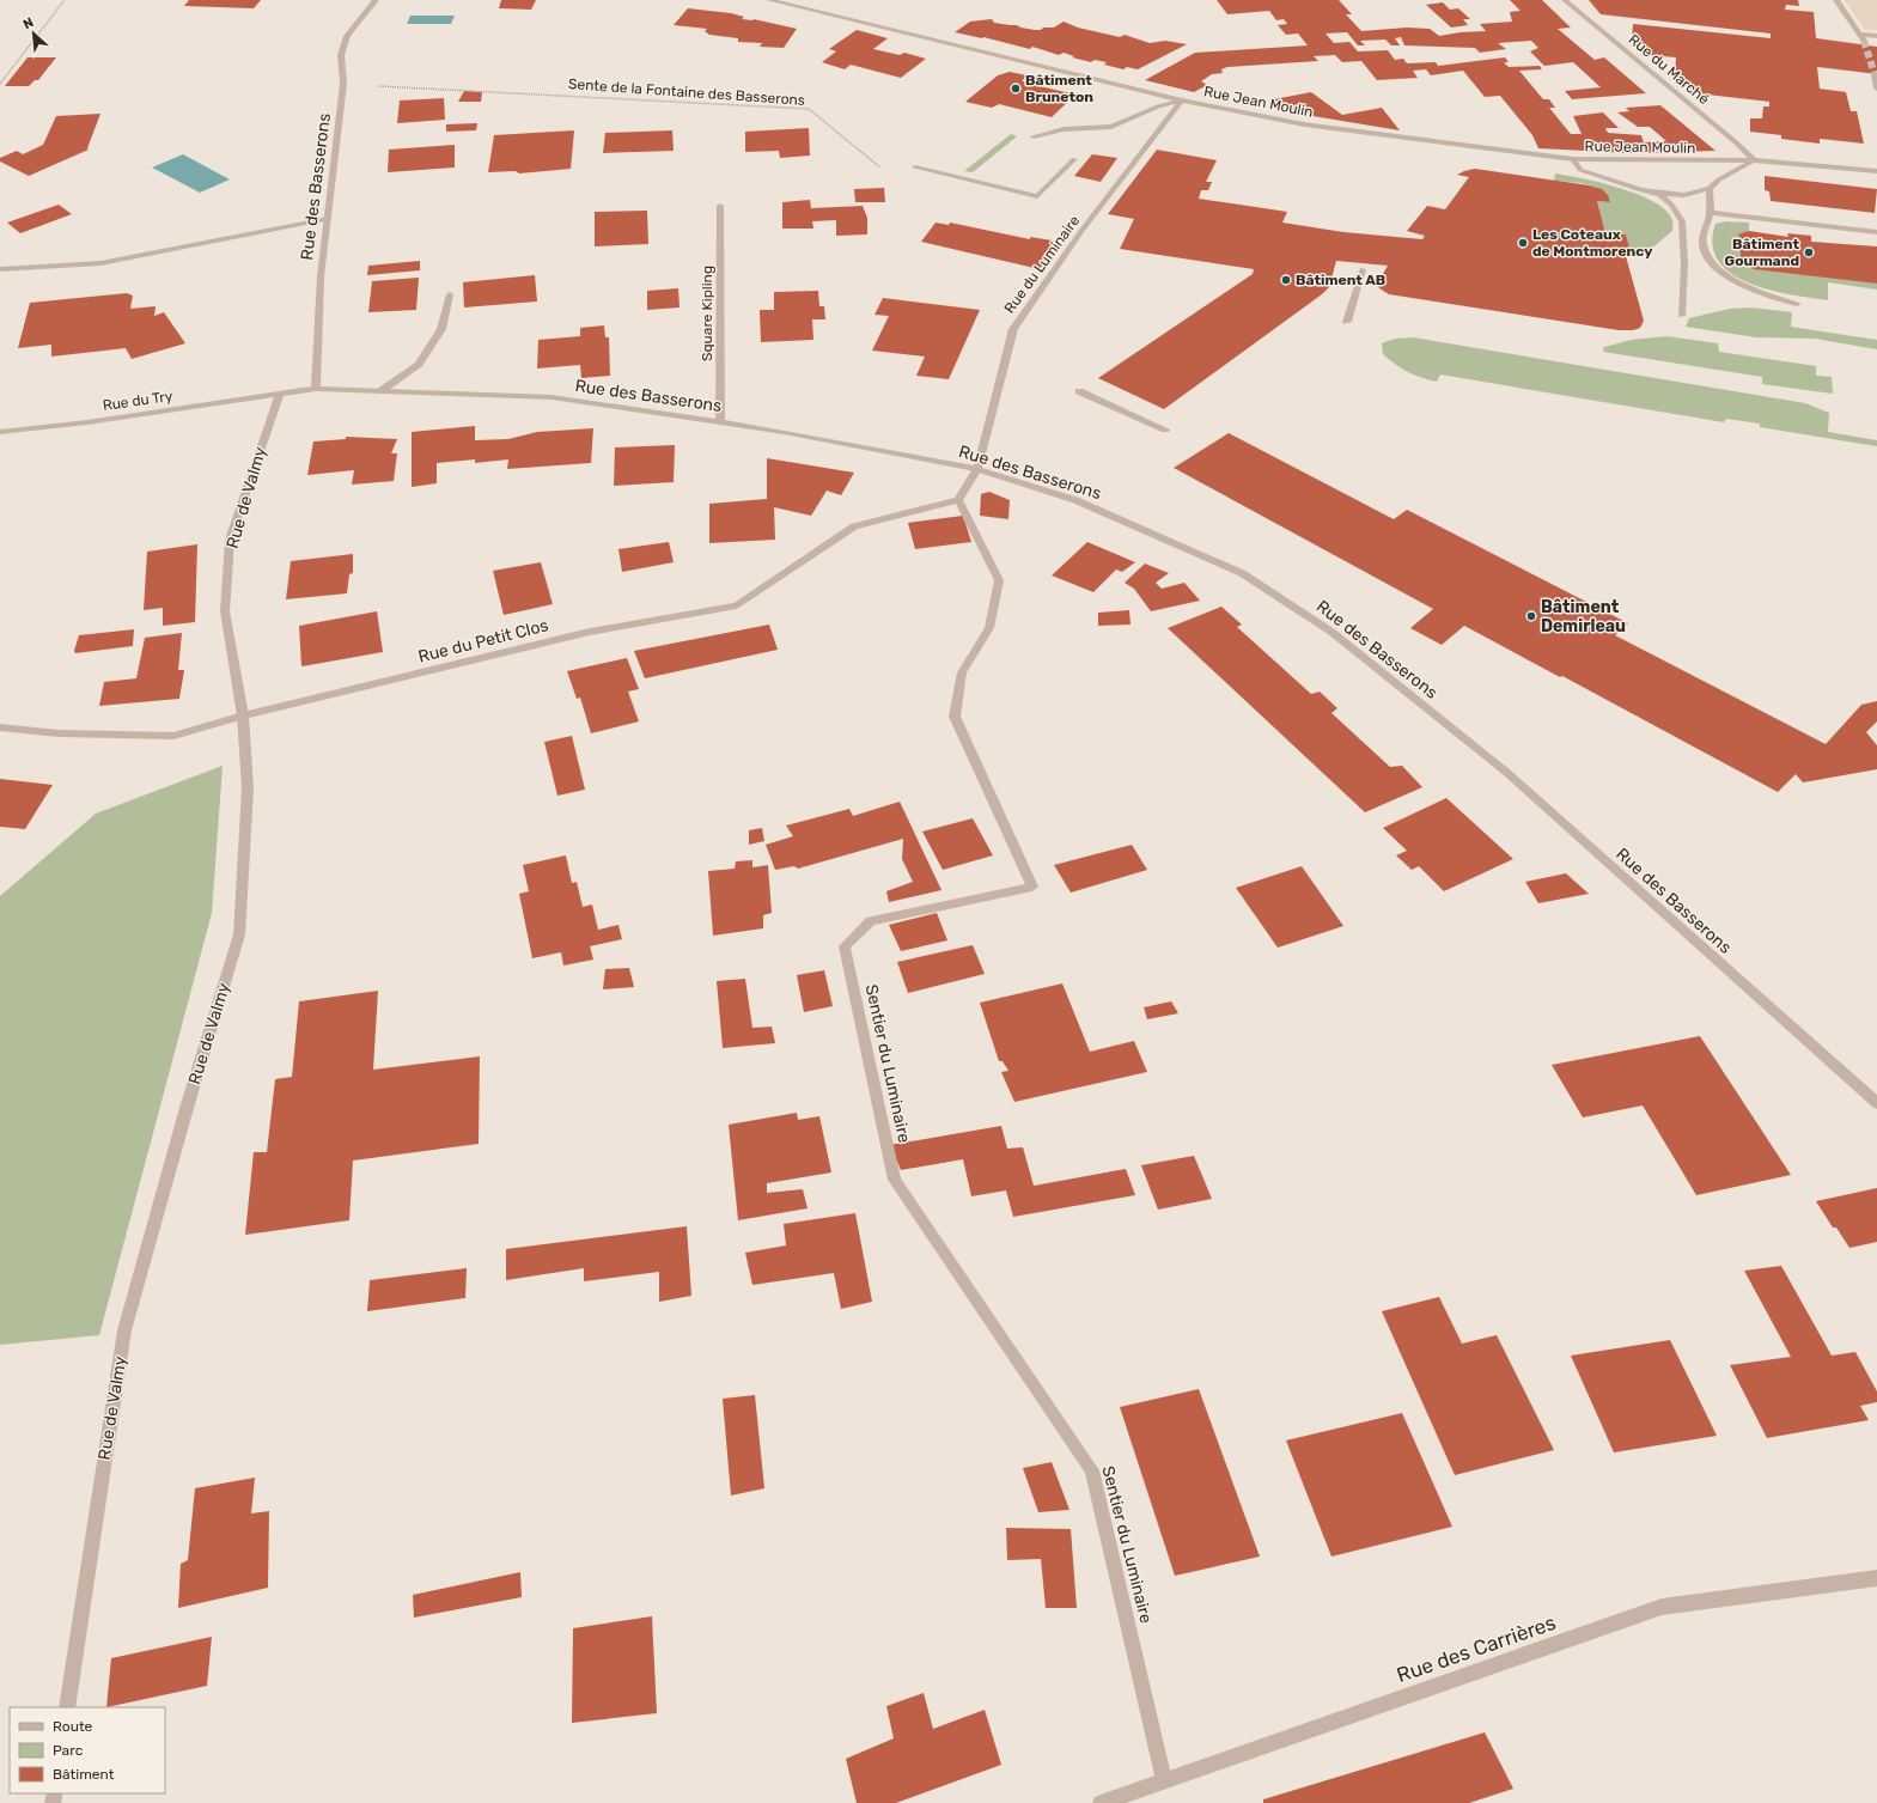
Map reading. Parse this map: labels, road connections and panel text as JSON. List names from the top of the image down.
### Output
{
  "streets": {
    "street": [
      "Rue du Marché",
      "Rue Jean Moulin",
      "Rue des Basserons",
      "Rue du Luminaire",
      "Square Kipling",
      "Rue du Try",
      "Rue de Valmy",
      "Rue du Petit Clos",
      "Sentier du Luminaire",
      "Rue des Carrières"
    ],
    "path": ["Sente de la Fontaine des Basserons"]
  },
  "crossings": [
    ["Rue du Marché", "Rue Jean Moulin"],
    ["Sente de la Fontaine des Basserons", "Rue des Basserons"],
    ["Rue Jean Moulin", "Rue du Luminaire"],
    ["Rue des Basserons", "Rue du Luminaire"],
    ["Rue des Basserons", "Square Kipling"],
    ["Rue du Try", "Rue de Valmy"],
    ["Rue de Valmy", "Rue du Petit Clos"],
    ["Rue du Petit Clos", "Sentier du Luminaire"],
    ["Sentier du Luminaire", "Rue des Carrières"]
  ],
  "places": [
    "Bâtiment Bruneton",
    "Les Coteaux de Montmorency",
    "Bâtiment Gourmand",
    "Bâtiment AB",
    "Bâtiment Demirleau"
  ],
  "legend": ["Route", "Parc", "Bâtiment"],
  "north": "top left"
}
